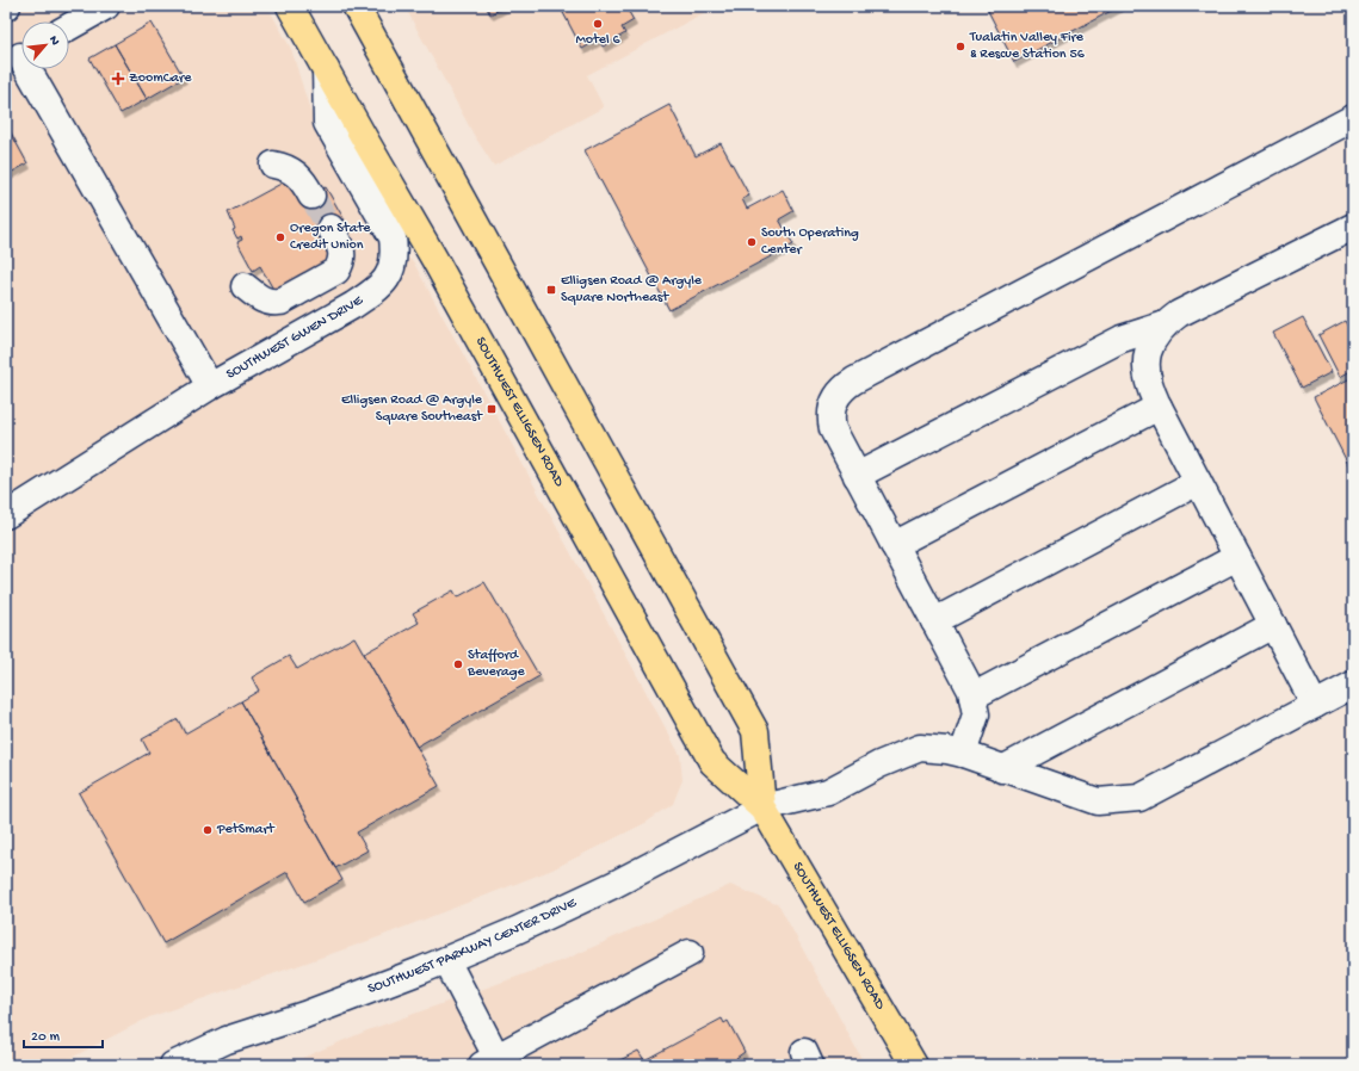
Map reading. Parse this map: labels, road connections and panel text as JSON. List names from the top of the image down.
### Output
{
  "streets": {
    "main road": ["SOUTHWEST ELLIGSEN ROAD"],
    "street": ["SOUTHWEST GWEN DRIVE", "SOUTHWEST PARKWAY CENTER DRIVE"]
  },
  "crossings": [
    ["SOUTHWEST GWEN DRIVE", "SOUTHWEST ELLIGSEN ROAD"],
    ["SOUTHWEST ELLIGSEN ROAD", "SOUTHWEST PARKWAY CENTER DRIVE"]
  ],
  "places": {
    "other": [
      "Motel 6",
      "Tualatin Valley Fire & Rescue Station 56",
      "Oregon State Credit Union",
      "South Operating Center",
      "Stafford Beverage",
      "PetSmart"
    ],
    "health": ["ZoomCare"],
    "transit": ["Elligsen Road @ Argyle Square Northeast", "Elligsen Road @ Argyle Square Southeast"]
  },
  "scale_bar": "20 m",
  "north": "top right"
}
